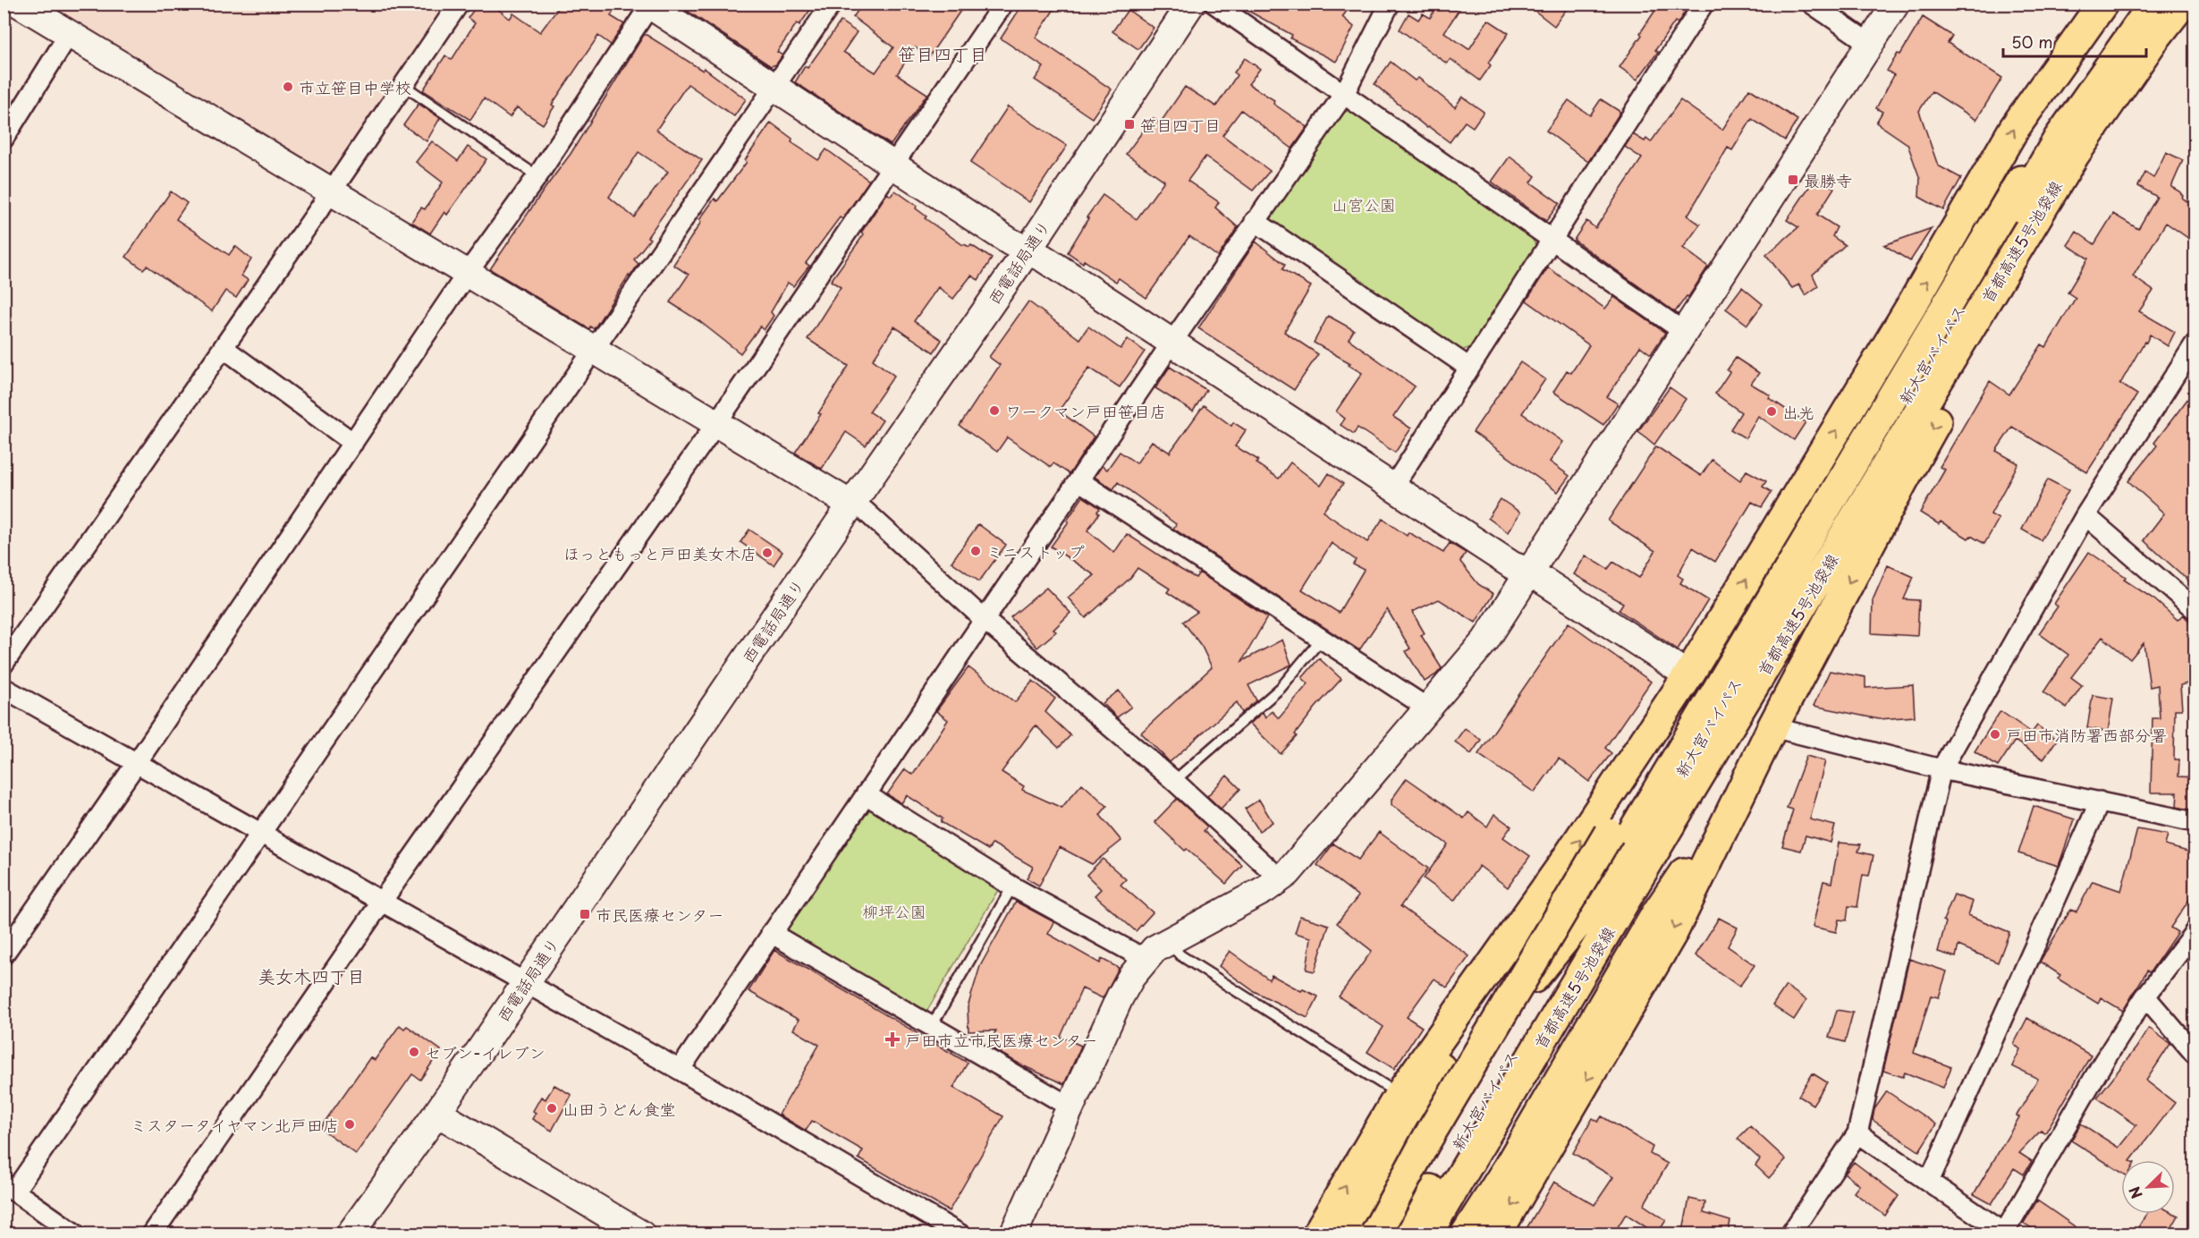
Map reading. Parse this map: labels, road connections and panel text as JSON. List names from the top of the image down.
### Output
{
  "streets": {
    "highway": ["首都高速5号池袋線", "新大宮バイパス"],
    "street": ["西電話局通り"]
  },
  "crossings": [
    ["首都高速5号池袋線", "新大宮バイパス"]
  ],
  "districts": ["笹目四丁目", "美女木四丁目"],
  "parks": ["山宮公園", "柳坪公園"],
  "places": {
    "other": [
      "市立笹目中学校",
      "ワークマン戸田笹目店",
      "出光",
      "ミニストップ",
      "ほっともっと戸田美女木店",
      "戸田市消防署西部分署",
      "セブン-イレブン",
      "山田うどん食堂",
      "ミスタータイヤマン北戸田店"
    ],
    "transit": ["笹目四丁目", "最勝寺", "市民医療センター"],
    "health": ["戸田市立市民医療センター"]
  },
  "scale_bar": "50 m",
  "north": "bottom left"
}
